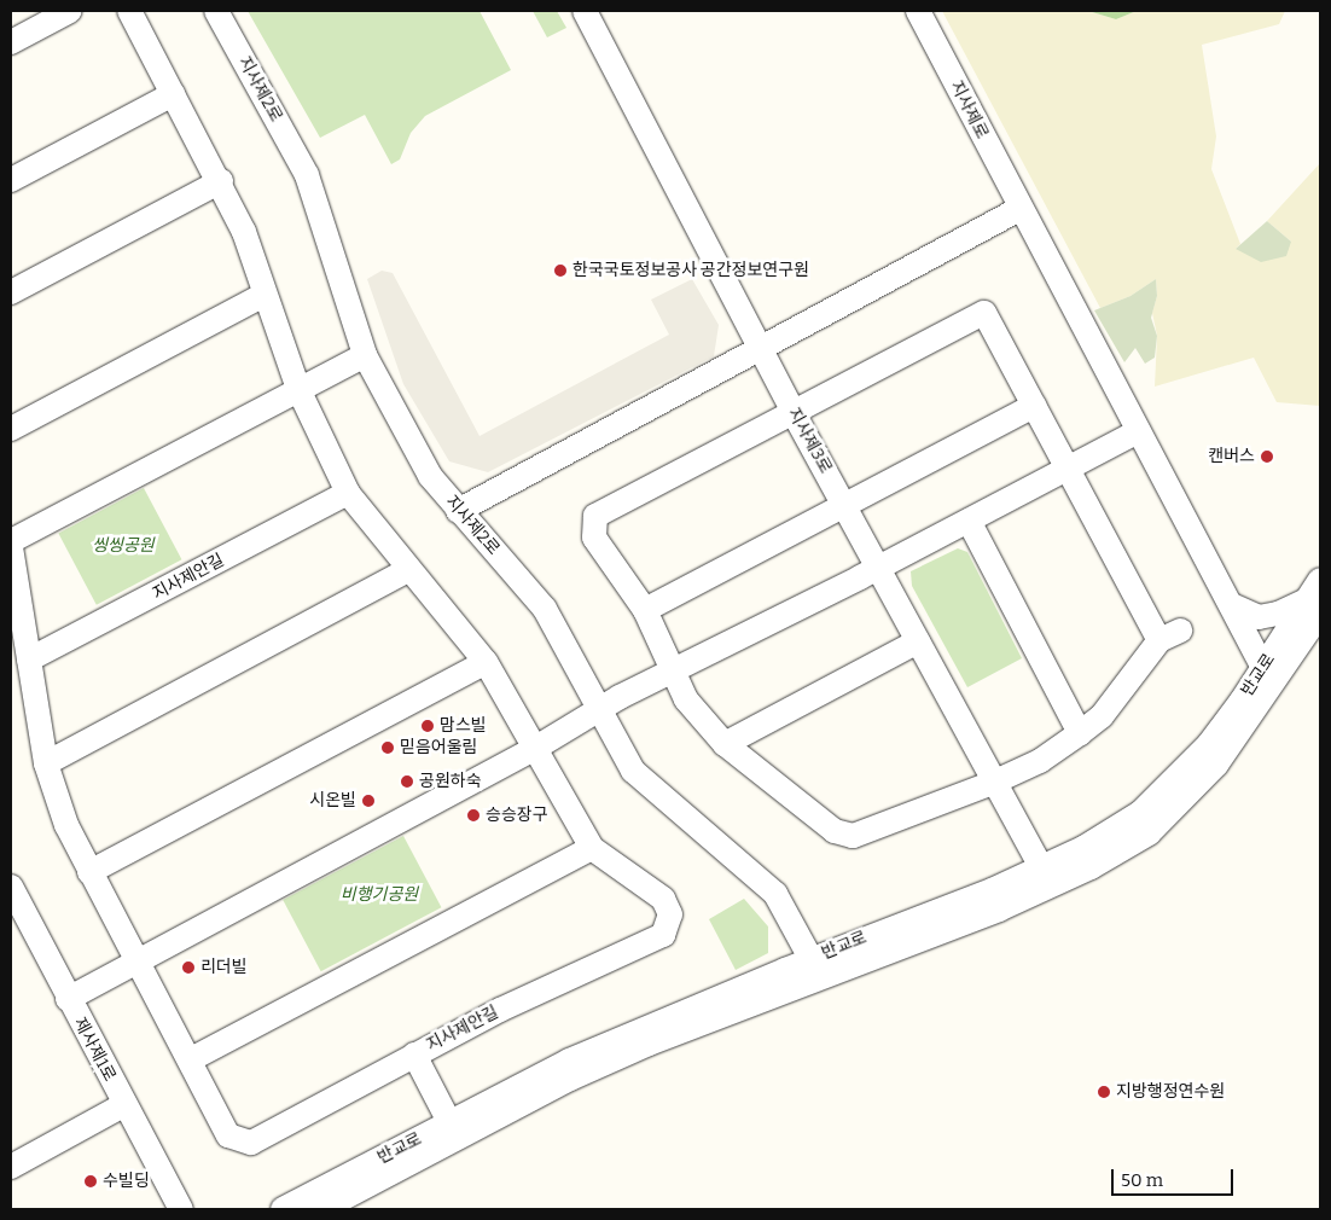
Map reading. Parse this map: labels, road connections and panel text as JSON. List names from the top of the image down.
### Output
{
  "streets": {
    "street": [
      "지사제2로",
      "지사제로",
      "지사제3로",
      "지사제안길",
      "반교로",
      "제사제1로"
    ]
  },
  "crossings": [
    ["지사제2로", "반교로"],
    ["지사제로", "반교로"],
    ["지사제3로", "반교로"]
  ],
  "parks": ["씽씽공원", "비행기공원"],
  "places": [
    "한국국토정보공사 공간정보연구원",
    "캔버스",
    "맘스빌",
    "믿음어울림",
    "공원하숙",
    "시온빌",
    "승승장구",
    "리더빌",
    "지방행정연수원",
    "수빌딩"
  ],
  "scale_bar": "50 m"
}
